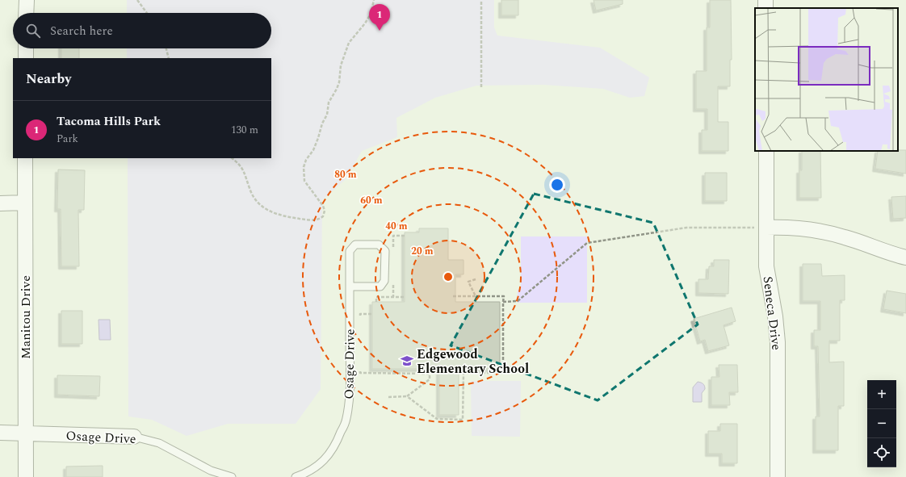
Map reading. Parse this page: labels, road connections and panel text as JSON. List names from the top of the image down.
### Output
{
  "streets": {
    "street": ["Seneca Drive", "Manitou Drive", "Osage Drive"]
  },
  "crossings": [
    ["Manitou Drive", "Osage Drive"]
  ],
  "places": {
    "school or university": ["Edgewood Elementary School"]
  },
  "page": {
    "pins": "1",
    "search": "Search here",
    "heading": "Nearby",
    "list": [
      {
        "mark": "1",
        "name": "Tacoma Hills Park",
        "note": "Park",
        "value": "130 m"
      }
    ],
    "map_buttons": ["+", "−"]
  },
  "rings": [
    "80 m",
    "60 m",
    "40 m",
    "20 m"
  ]
}
